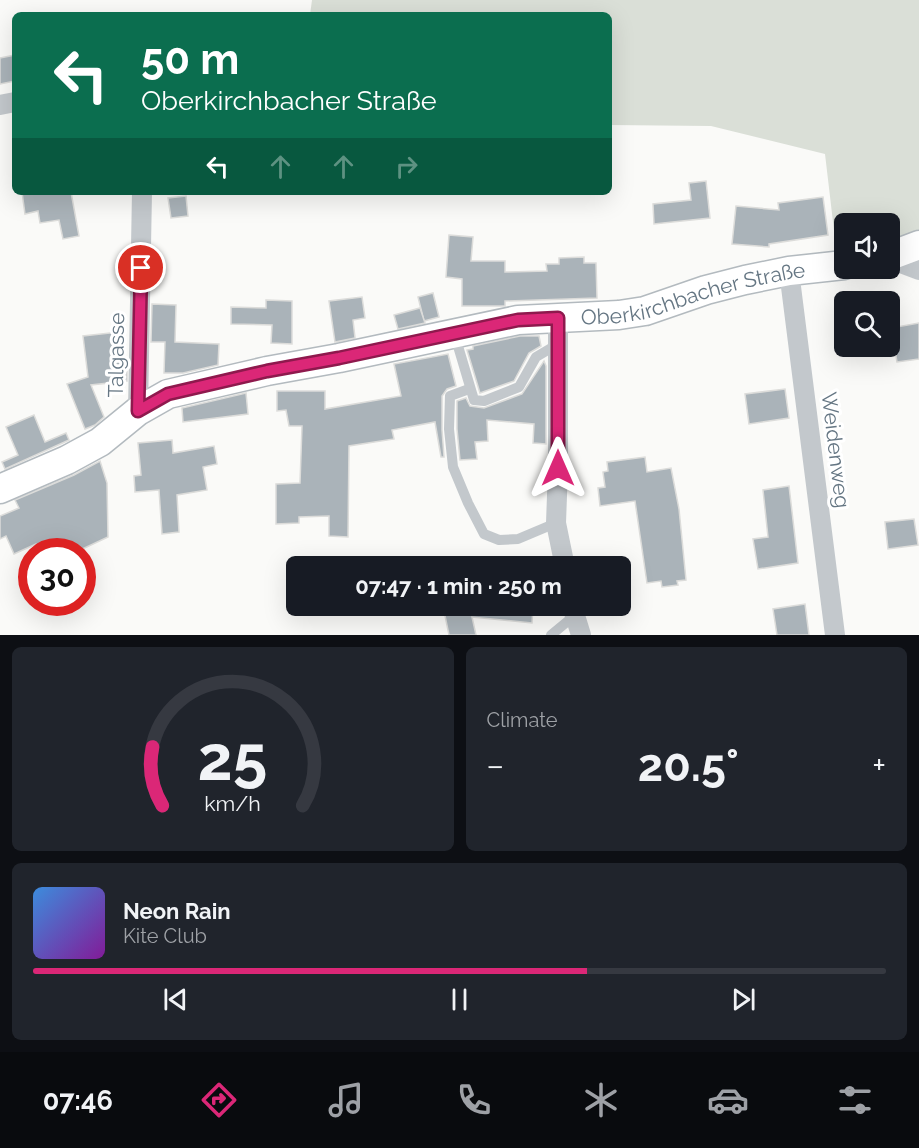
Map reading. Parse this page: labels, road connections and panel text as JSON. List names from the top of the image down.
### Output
{
  "streets": {
    "street": ["Oberkirchbacher Straße", "Talgasse", "Weidenweg"]
  },
  "crossings": [
    ["Oberkirchbacher Straße", "Talgasse"],
    ["Oberkirchbacher Straße", "Weidenweg"]
  ],
  "page": {
    "turn": ["50 m", "Oberkirchbacher Straße"],
    "limit": "30",
    "trip": "07:47 · 1 min · 250 m",
    "tile": "Climate",
    "heat": ["−", "20.5°", "+"],
    "song": ["Neon Rain", "Kite Club"],
    "tabs": "07:46",
    "gauge": ["25", "km/h"]
  }
}
